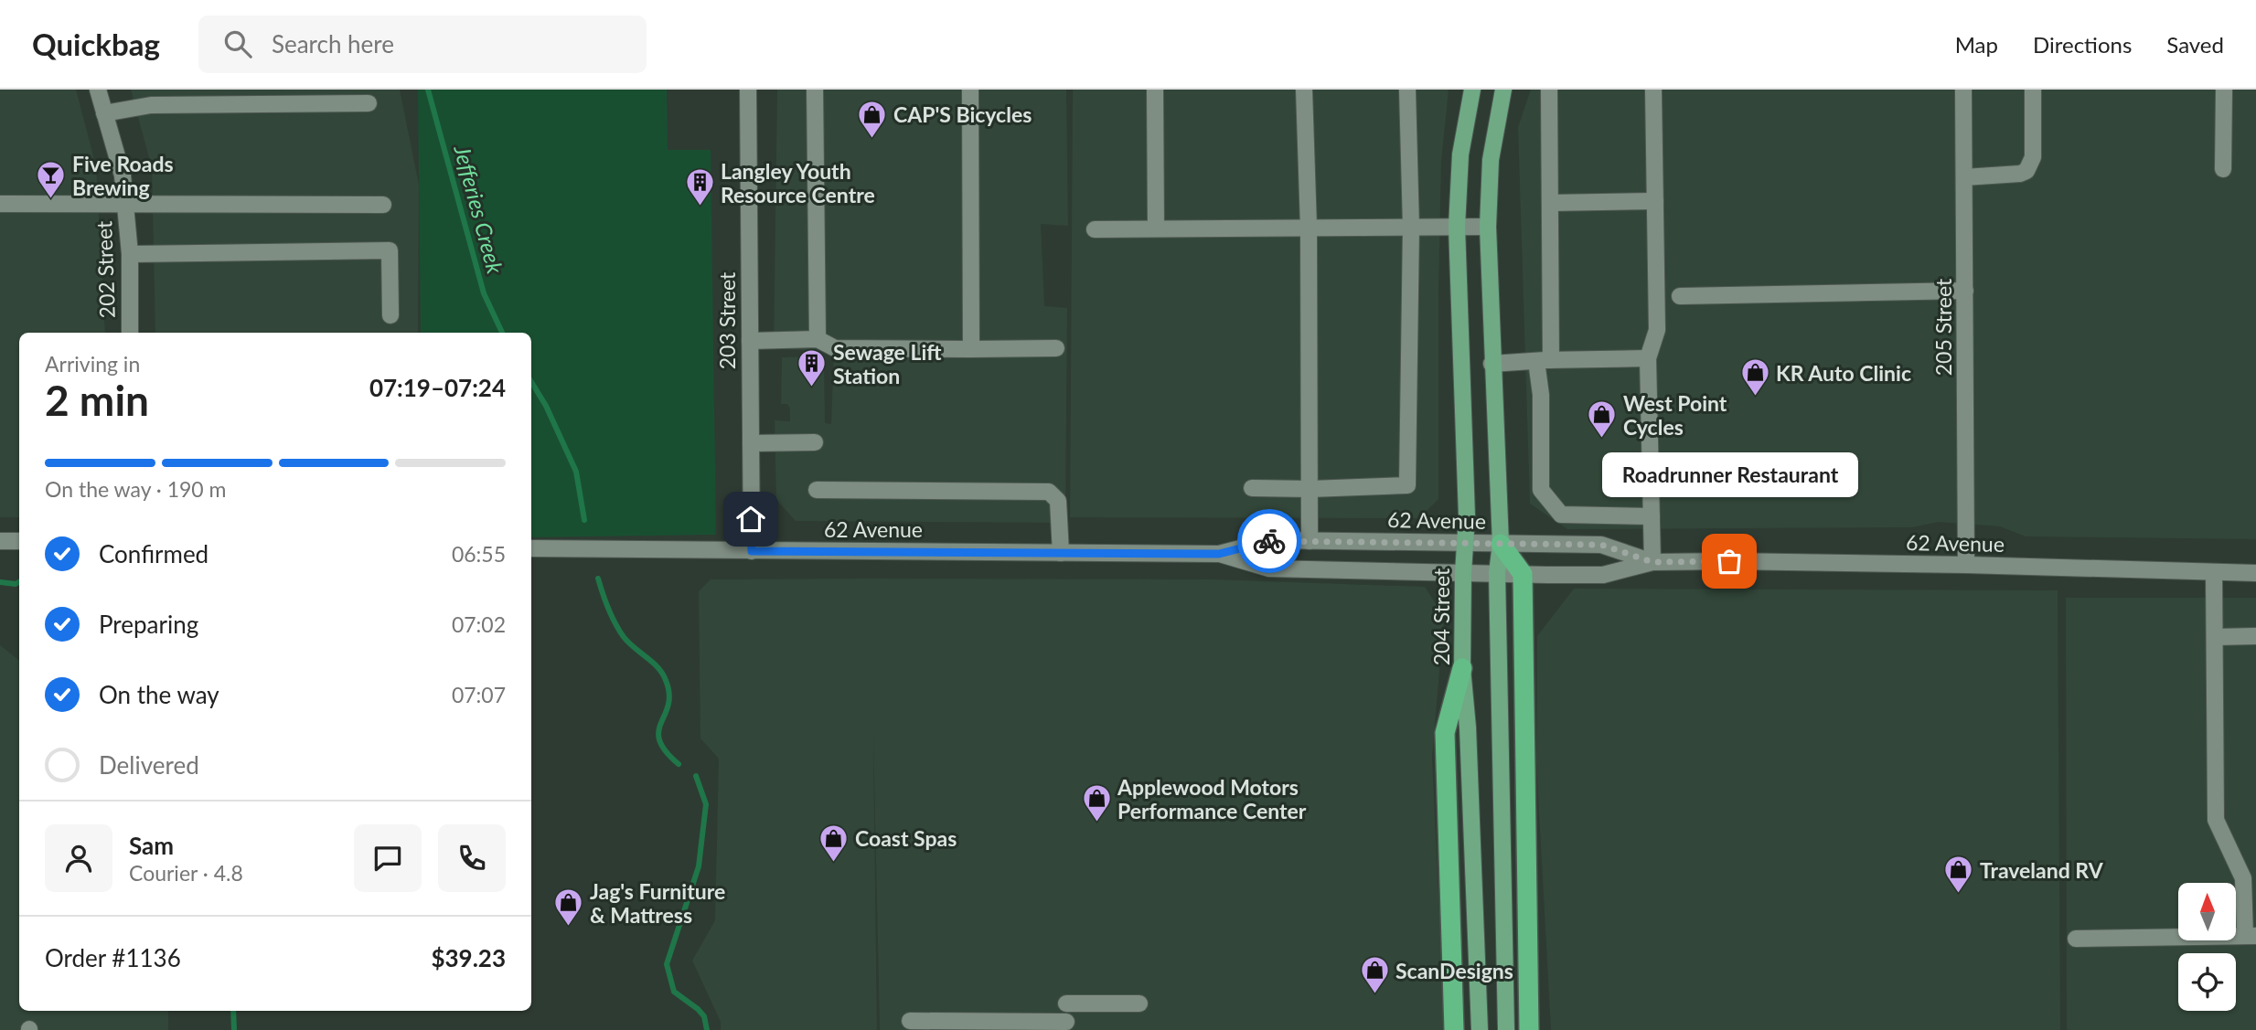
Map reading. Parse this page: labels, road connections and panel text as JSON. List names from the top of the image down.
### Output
{
  "streets": {
    "main road": ["204 Street"],
    "street": [
      "202 Street",
      "203 Street",
      "205 Street",
      "62 Avenue"
    ]
  },
  "crossings": [
    ["203 Street", "62 Avenue"],
    ["205 Street", "62 Avenue"],
    ["62 Avenue", "204 Street"]
  ],
  "water": ["Jefferies Creek"],
  "places": {
    "shop": [
      "CAP'S Bicycles",
      "KR Auto Clinic",
      "West Point Cycles",
      "Applewood Motors Performance Center",
      "Coast Spas",
      "Traveland RV",
      "Jag's Furniture & Mattress",
      "ScanDesigns"
    ],
    "bar": ["Five Roads Brewing"],
    "building": ["Langley Youth Resource Centre", "Sewage Lift Station"],
    "other": ["Roadrunner Restaurant"]
  },
  "north": "top",
  "page": {
    "header": "Quickbag",
    "search": "Search here",
    "nav": ["Map", "Directions", "Saved"],
    "heading": ["2 min", "Arriving in", "07:19–07:24"],
    "panel": [
      "Sam",
      "Courier · 4.8",
      "Order #1136",
      "$39.23"
    ],
    "bar": "On the way · 190 m",
    "bubble": "Roadrunner Restaurant",
    "list": [
      ["Confirmed", "06:55"],
      ["Preparing", "07:02"],
      ["On the way", "07:07"],
      "Delivered"
    ]
  }
}
